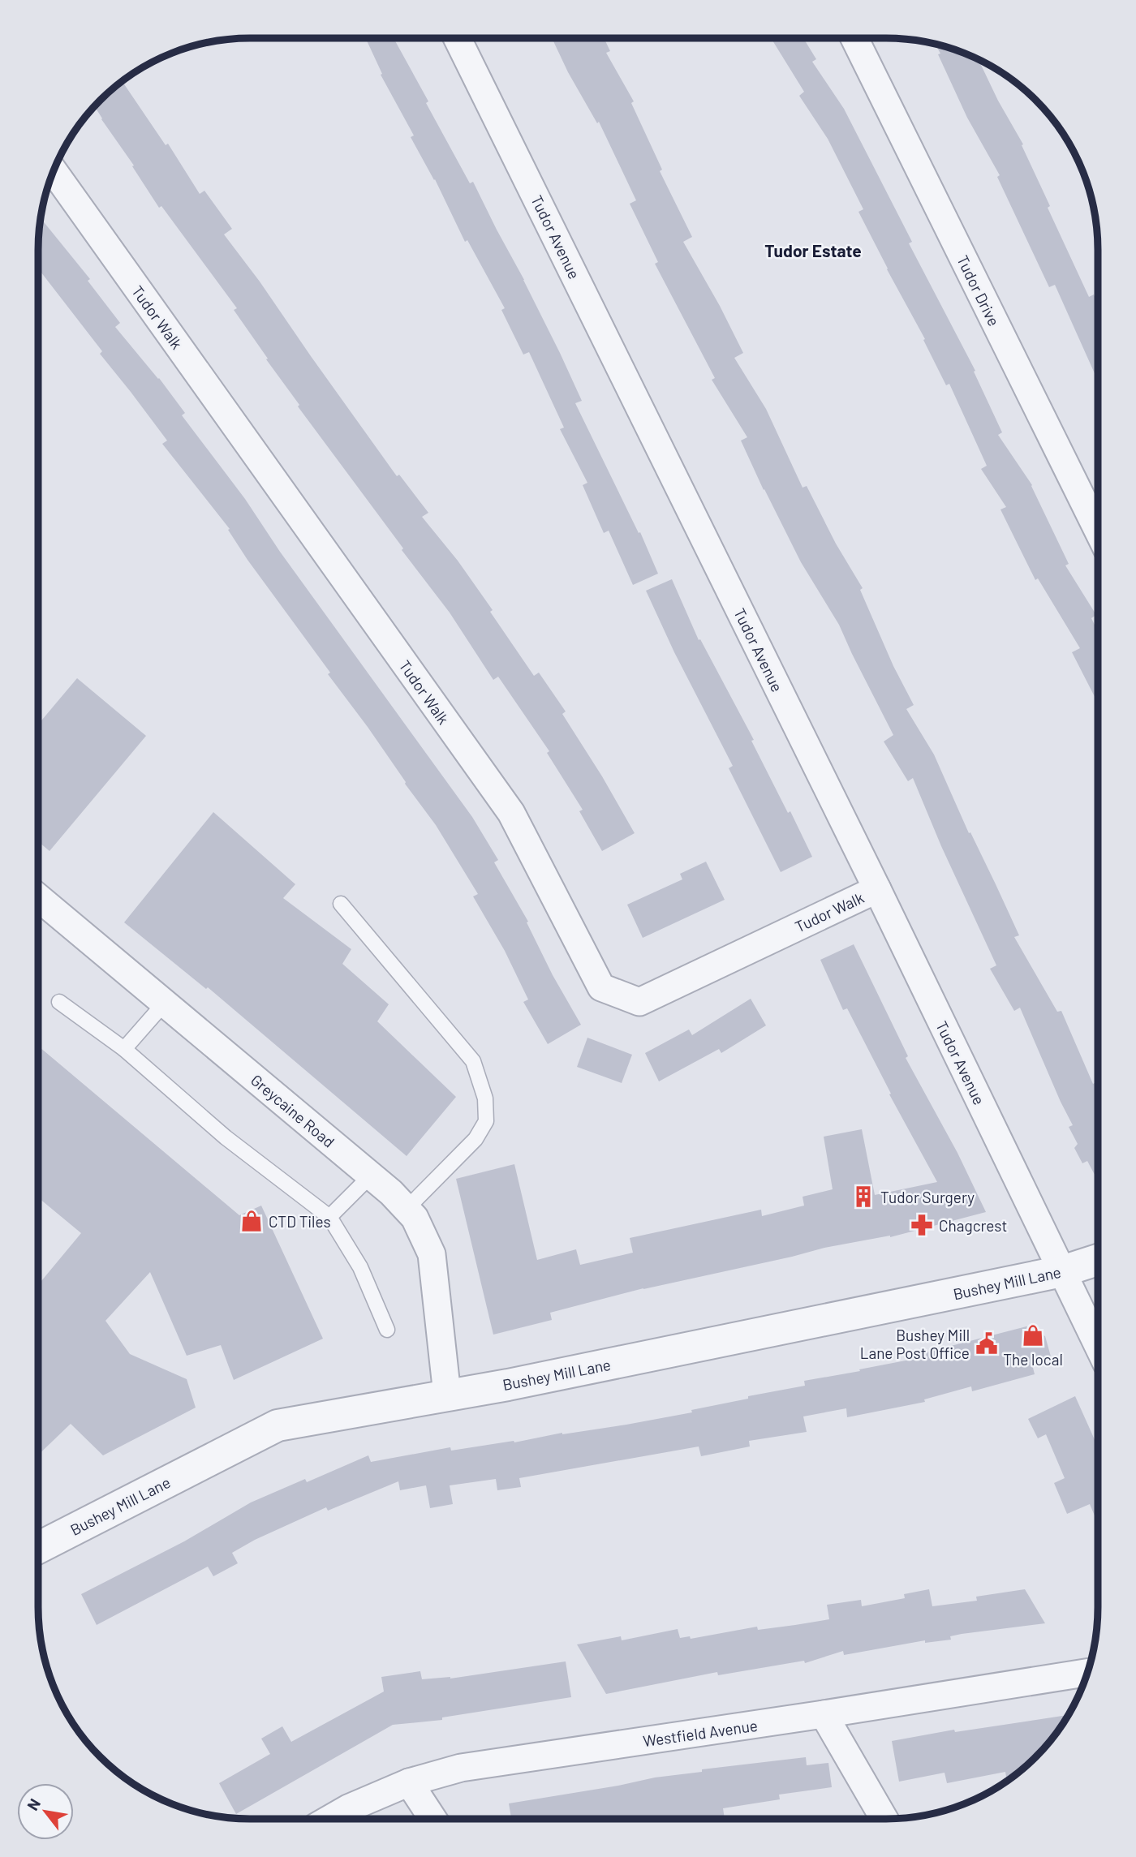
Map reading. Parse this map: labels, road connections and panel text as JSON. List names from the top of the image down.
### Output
{
  "streets": {
    "street": [
      "Tudor Avenue",
      "Tudor Drive",
      "Tudor Walk",
      "Greycaine Road",
      "Bushey Mill Lane",
      "Westfield Avenue"
    ]
  },
  "crossings": [
    ["Tudor Avenue", "Tudor Walk"],
    ["Tudor Avenue", "Bushey Mill Lane"],
    ["Greycaine Road", "Bushey Mill Lane"]
  ],
  "districts": ["Tudor Estate"],
  "places": {
    "building": ["Tudor Surgery"],
    "shop": ["CTD Tiles", "The local"],
    "pharmacy": ["Chagcrest"],
    "public building": ["Bushey Mill Lane Post Office"]
  },
  "north": "top left"
}
